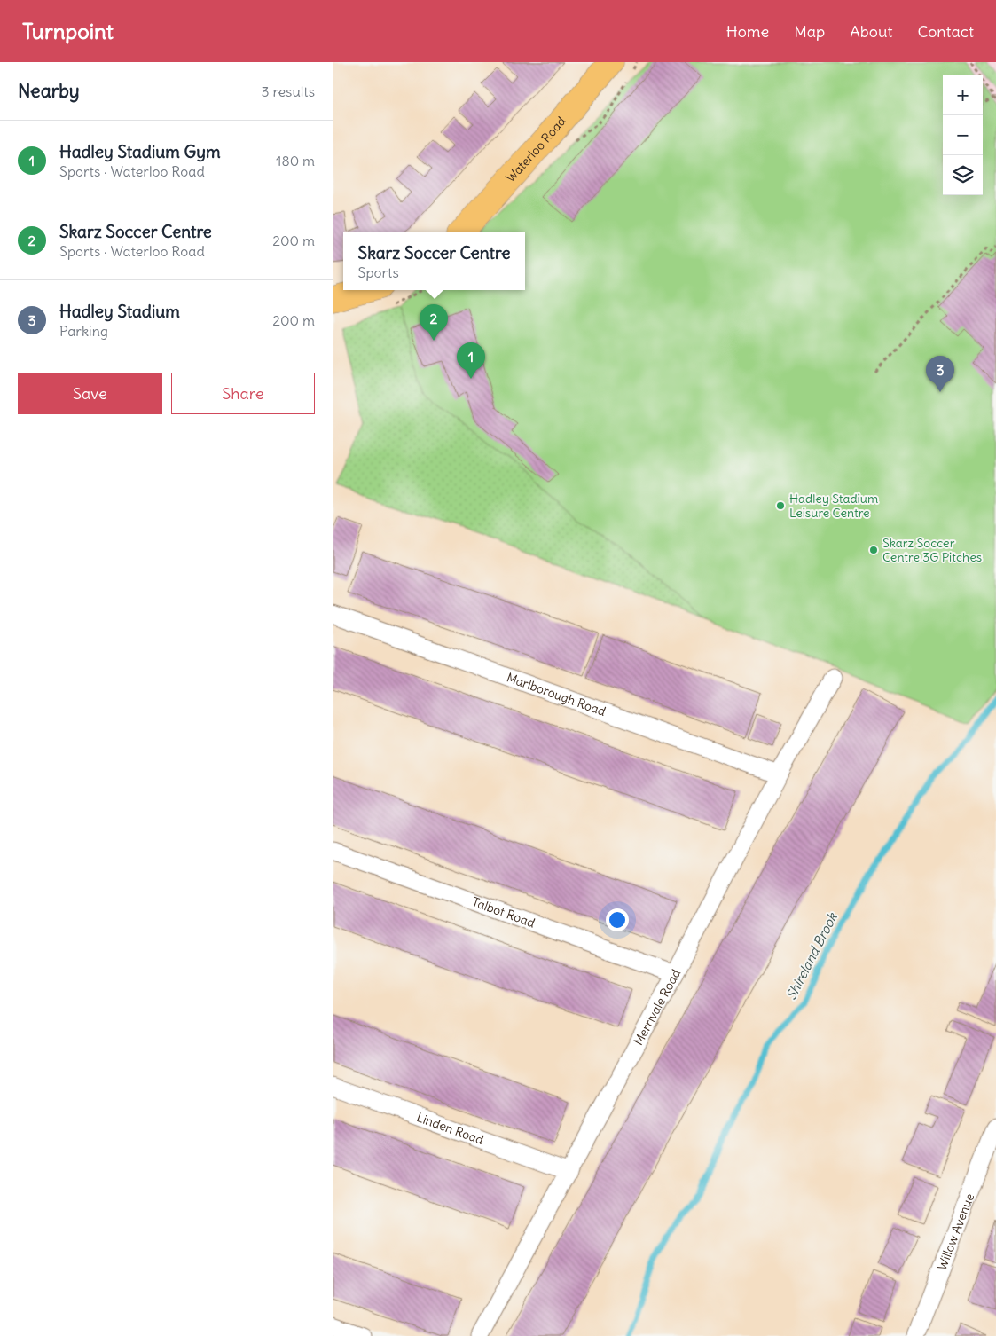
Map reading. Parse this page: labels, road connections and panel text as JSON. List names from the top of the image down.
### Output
{
  "streets": {
    "main road": ["Waterloo Road"],
    "street": [
      "Marlborough Road",
      "Talbot Road",
      "Merrivale Road",
      "Linden Road",
      "Willow Avenue"
    ]
  },
  "crossings": [
    ["Marlborough Road", "Merrivale Road"],
    ["Talbot Road", "Merrivale Road"],
    ["Merrivale Road", "Linden Road"]
  ],
  "water": ["Shireland Brook"],
  "places": ["Hadley Stadium Leisure Centre", "Skarz Soccer Centre 3G Pitches"],
  "page": {
    "header": "Turnpoint",
    "nav": [
      "Home",
      "Map",
      "About",
      "Contact"
    ],
    "heading": ["Nearby", "3 results"],
    "map_buttons": ["+", "−"],
    "list": [
      {
        "mark": "1",
        "name": "Hadley Stadium Gym",
        "note": "Sports · Waterloo Road",
        "value": "180 m"
      },
      {
        "mark": "2",
        "name": "Skarz Soccer Centre",
        "note": "Sports · Waterloo Road",
        "value": "200 m"
      },
      {
        "mark": "3",
        "name": "Hadley Stadium",
        "note": "Parking",
        "value": "200 m"
      }
    ],
    "popup": ["Skarz Soccer Centre", "Sports"],
    "pins": ["2", "1", "3"],
    "buttons": ["Save", "Share"]
  }
}
